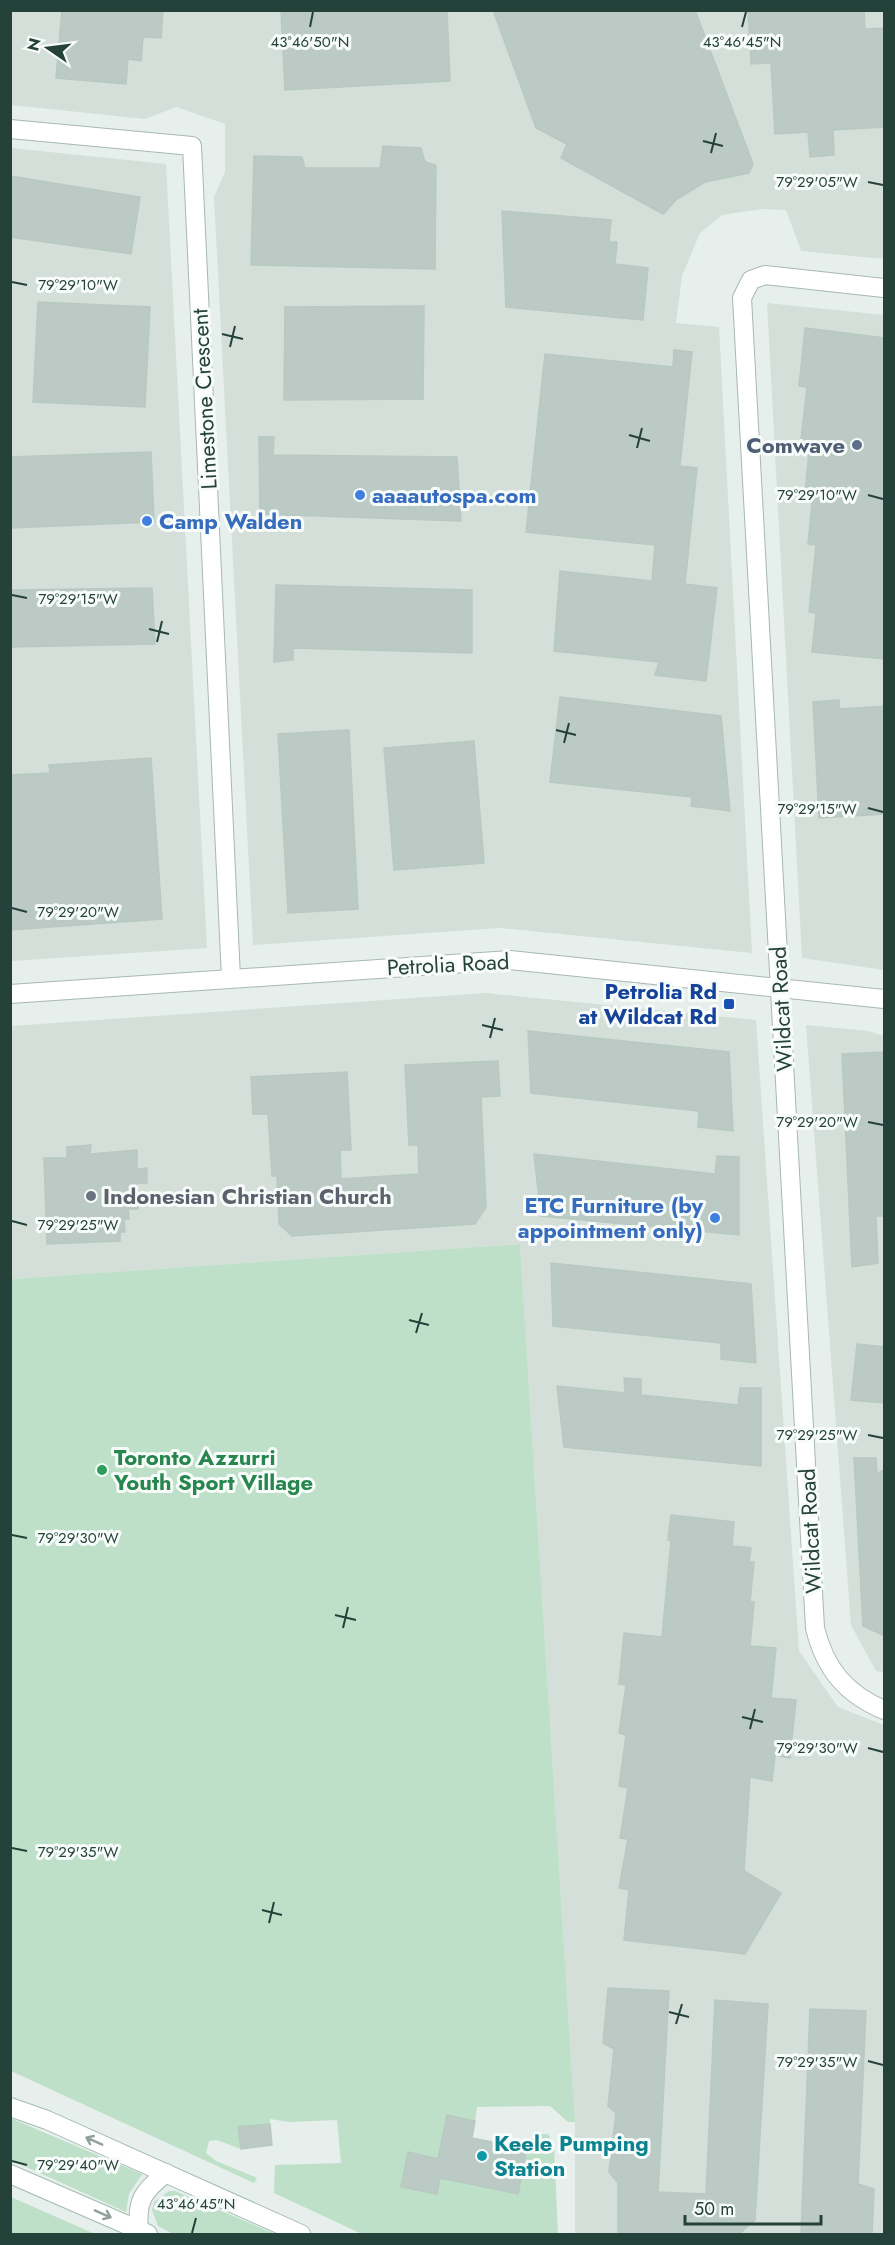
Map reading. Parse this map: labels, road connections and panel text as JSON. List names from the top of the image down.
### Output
{
  "streets": {
    "street": ["Limestone Crescent", "Petrolia Road", "Wildcat Road"]
  },
  "crossings": [
    ["Limestone Crescent", "Petrolia Road"],
    ["Petrolia Road", "Wildcat Road"]
  ],
  "places": {
    "other": [
      "Comwave",
      "aaaautospa.com",
      "Camp Walden",
      "Indonesian Christian Church",
      "ETC Furniture (by appointment only)",
      "Toronto Azzurri Youth Sport Village",
      "Keele Pumping Station"
    ],
    "transit": ["Petrolia Rd at Wildcat Rd"]
  },
  "scale_bar": "50 m",
  "north": "left",
  "coordinates": [
    "43°46'50\"N",
    "43°46'45\"N",
    "79°29'05\"W",
    "79°29'10\"W",
    "79°29'15\"W",
    "79°29'20\"W",
    "79°29'25\"W",
    "79°29'30\"W",
    "79°29'35\"W",
    "79°29'40\"W"
  ]
}
